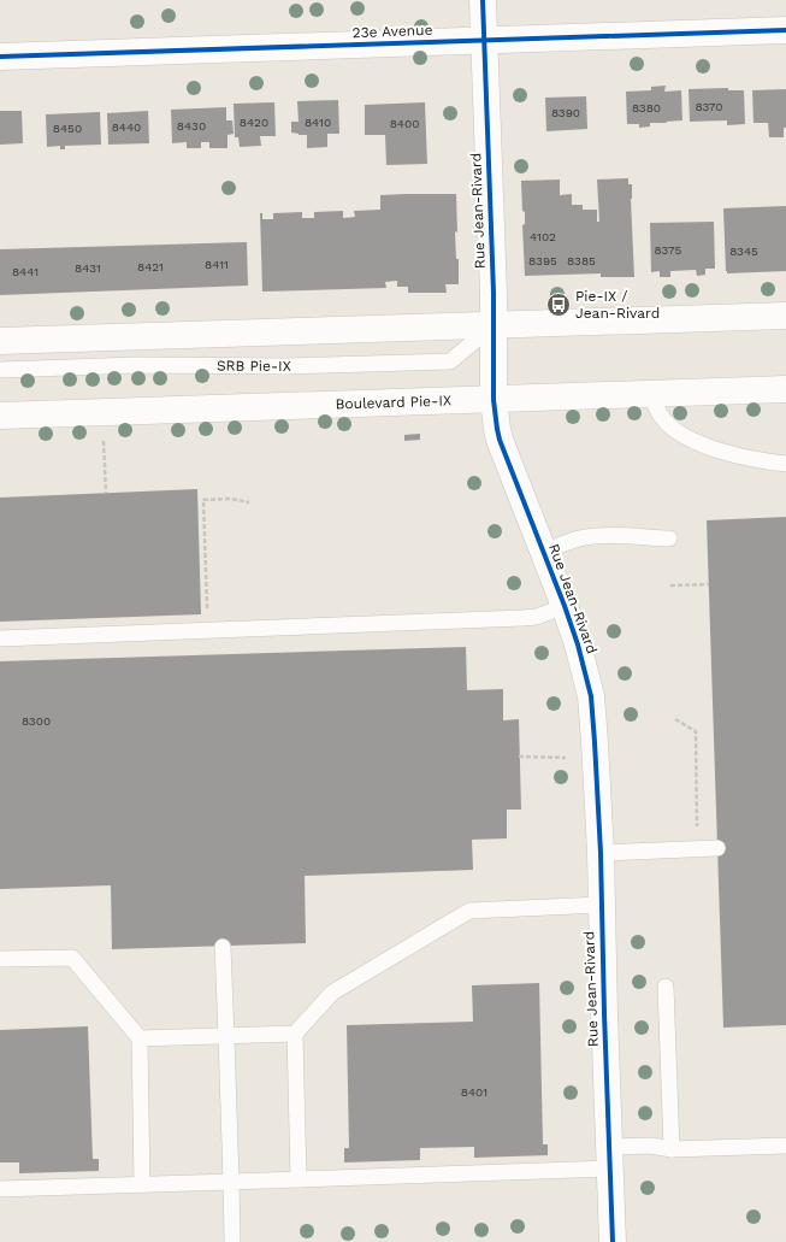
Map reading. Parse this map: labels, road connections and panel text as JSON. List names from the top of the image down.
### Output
{
  "streets": {
    "street": ["23e Avenue", "Rue Jean-Rivard", "Boulevard Pie-IX"],
    "lane": ["SRB Pie-IX"]
  },
  "crossings": [
    ["23e Avenue", "Rue Jean-Rivard"],
    ["Rue Jean-Rivard", "SRB Pie-IX"],
    ["Rue Jean-Rivard", "Boulevard Pie-IX"]
  ],
  "places": {
    "bus stop": ["Pie-IX / Jean-Rivard"]
  },
  "house_numbers": [
    "8370",
    "8380",
    "8390",
    "8420",
    "8410",
    "8400",
    "8430",
    "8440",
    "8450",
    "4102",
    "8375",
    "8345",
    "8395",
    "8385",
    "8411",
    "8421",
    "8431",
    "8441",
    "8300",
    "8401"
  ]
}
